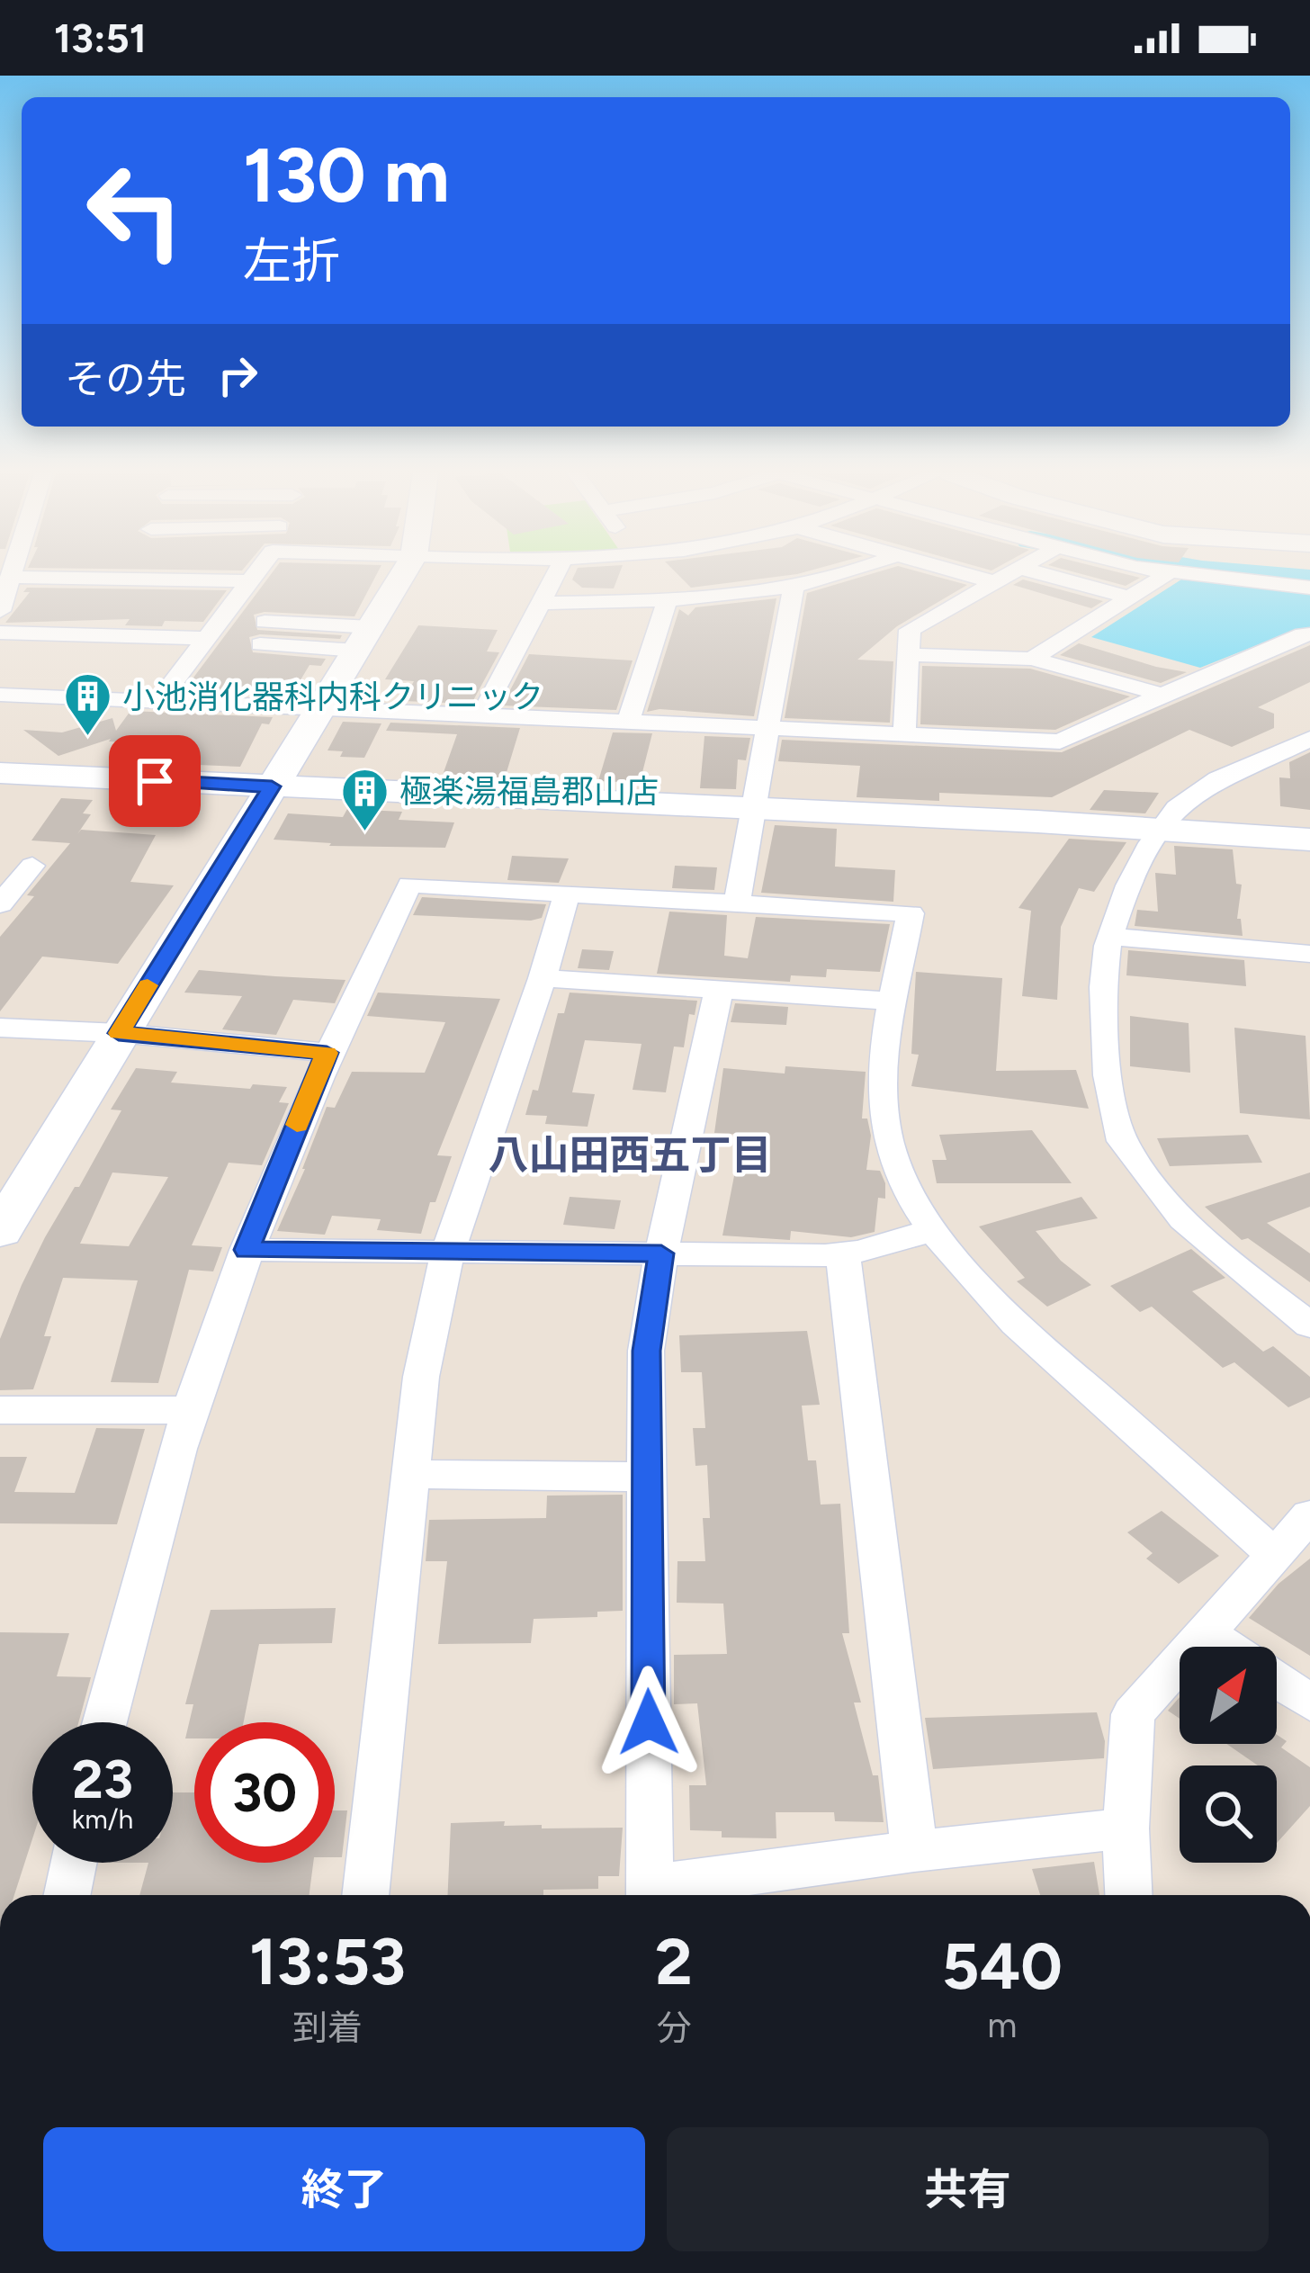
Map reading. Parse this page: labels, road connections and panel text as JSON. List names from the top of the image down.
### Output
{
  "districts": ["八山田西五丁目"],
  "places": {
    "building": ["小池消化器科内科クリニック", "極楽湯福島郡山店"]
  },
  "north": "top right",
  "page": {
    "status": "13:51",
    "turn": ["130 m", "左折"],
    "then": "その先",
    "speed": "23 km/h",
    "limit": "30",
    "eta": [
      "13:53",
      "到着",
      "2",
      "分",
      "540",
      "m"
    ],
    "buttons": ["終了", "共有"]
  }
}
